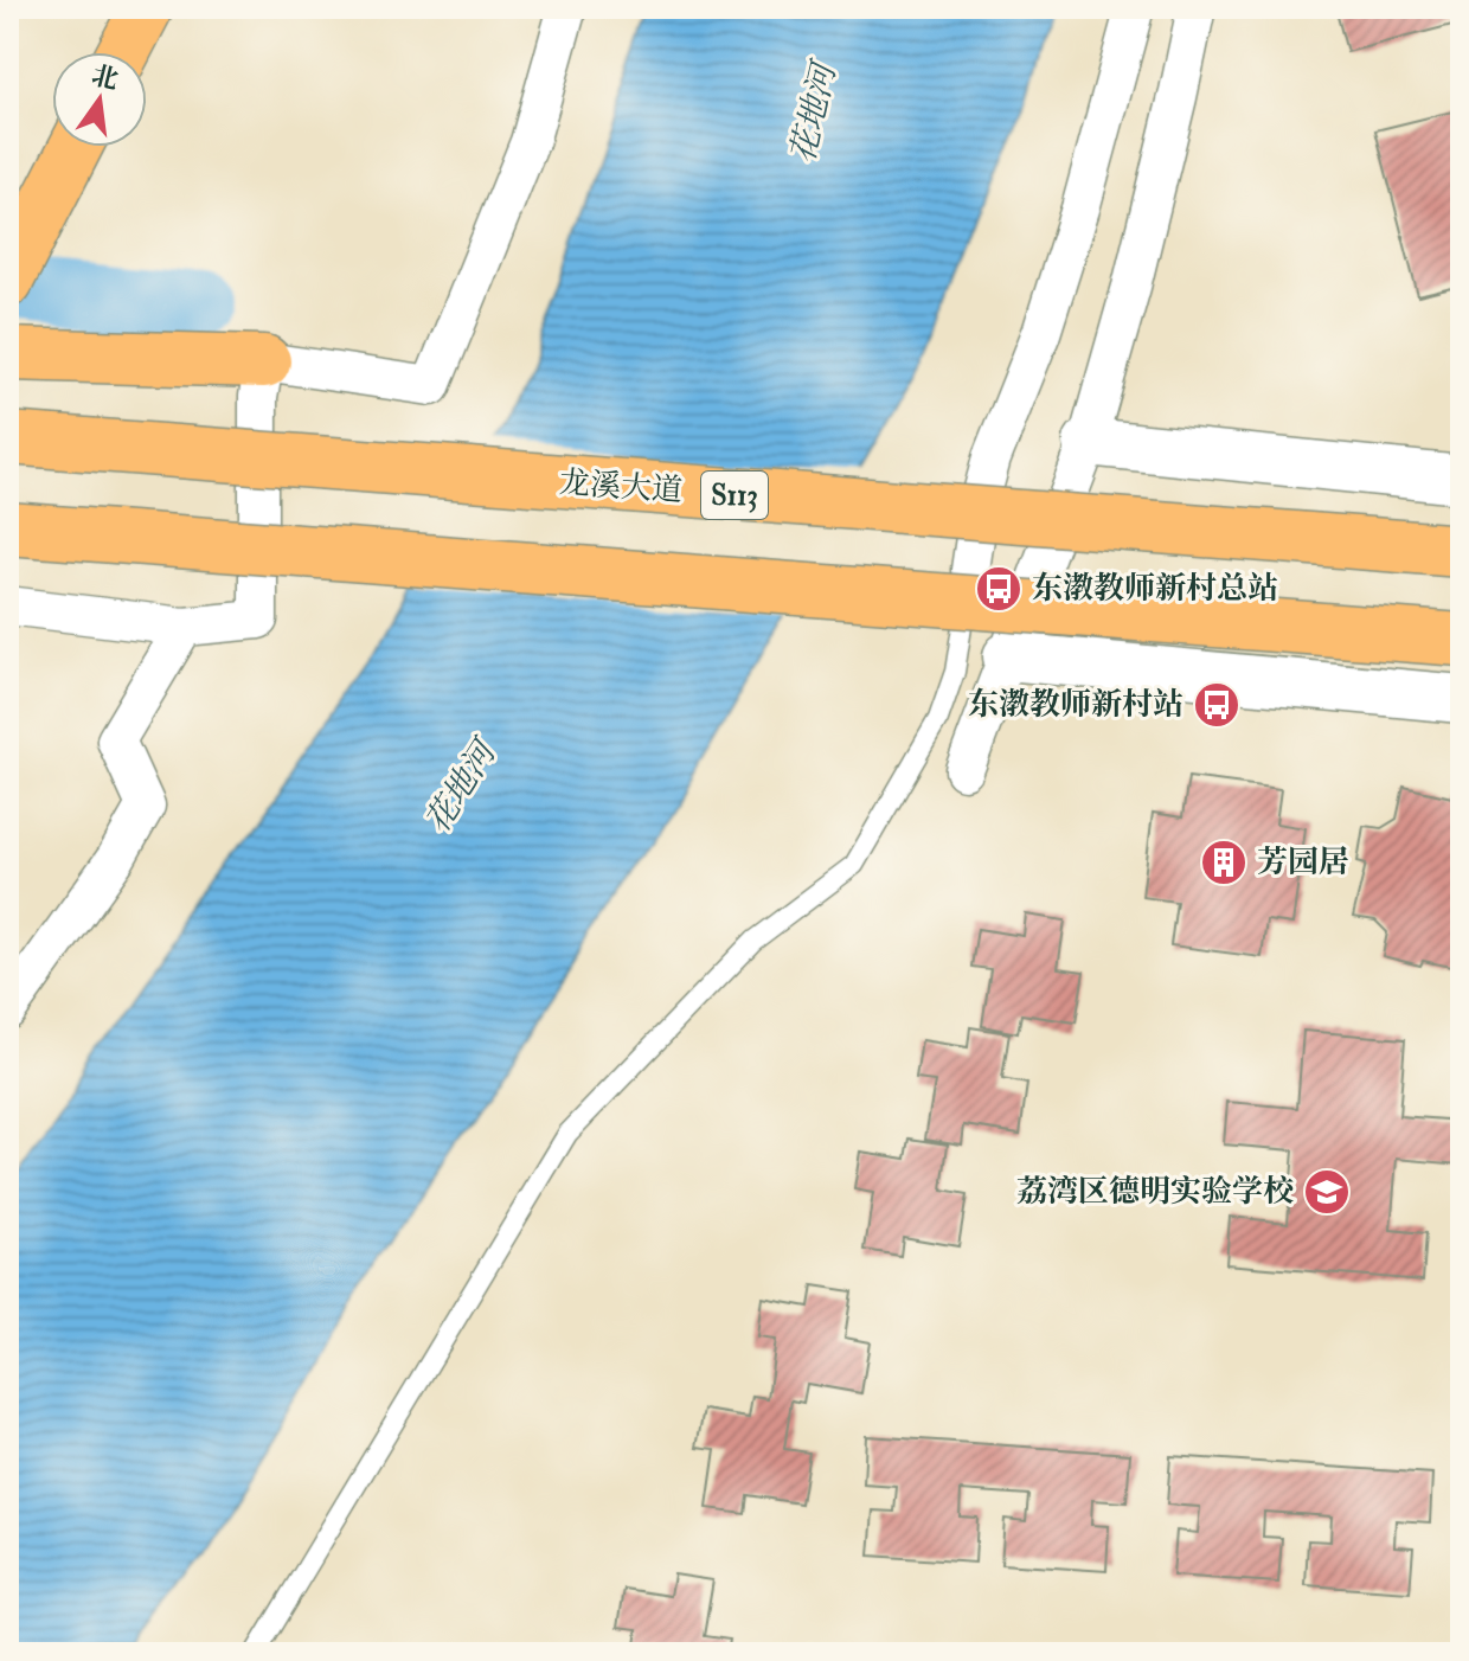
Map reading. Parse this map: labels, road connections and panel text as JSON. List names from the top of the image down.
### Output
{
  "streets": {
    "main road": ["龙溪大道", "S113"]
  },
  "water": ["花地河"],
  "places": {
    "bus stop": ["东漖教师新村总站", "东漖教师新村站"],
    "building": ["芳园居"],
    "school or university": ["荔湾区德明实验学校"]
  },
  "north": "top"
}
